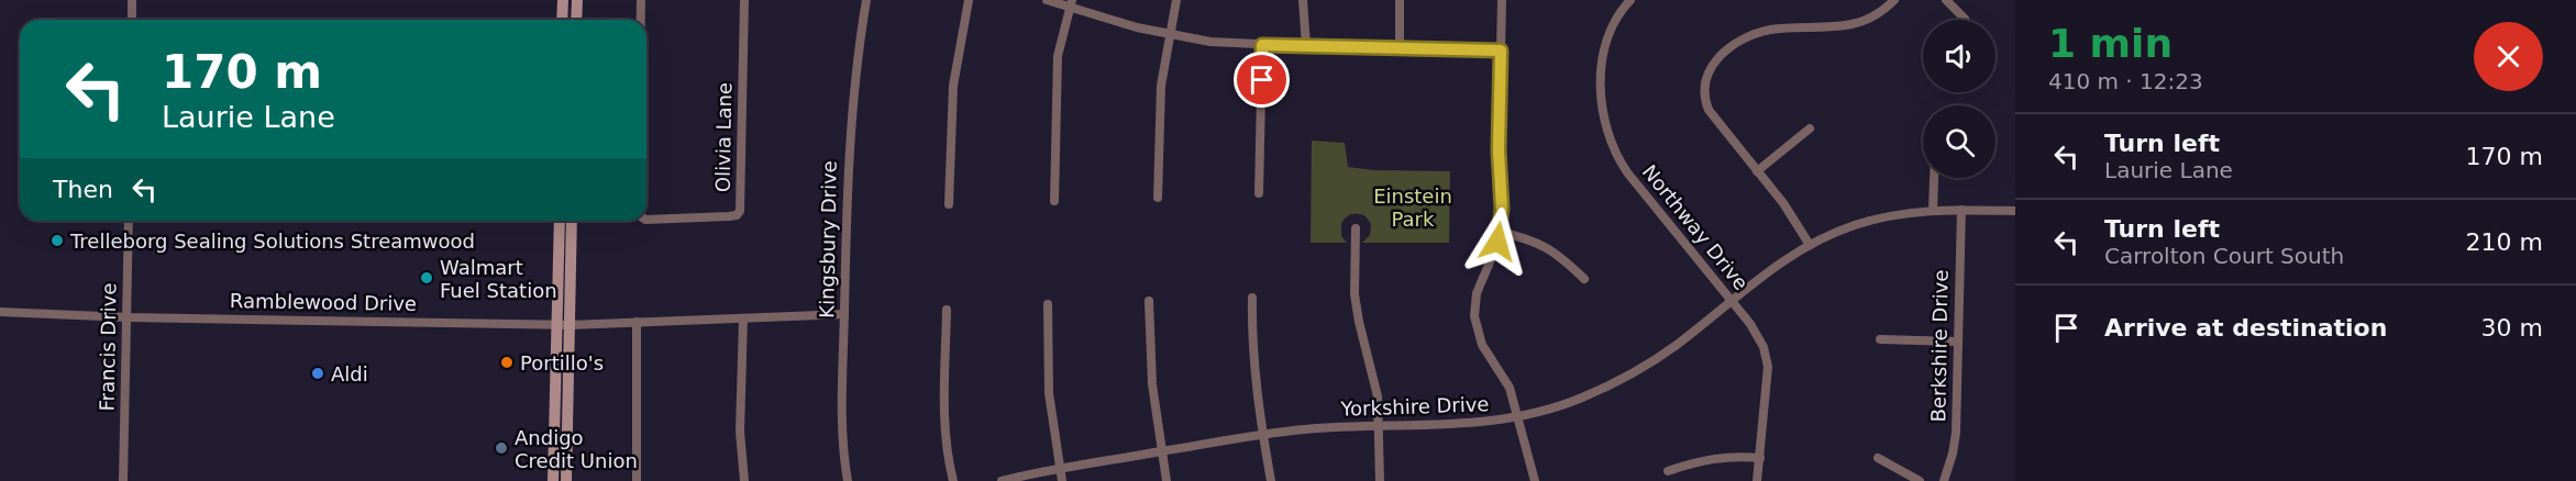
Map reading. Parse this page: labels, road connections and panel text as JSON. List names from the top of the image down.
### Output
{
  "streets": {
    "street": [
      "Olivia Lane",
      "Northway Drive",
      "Kingsbury Drive",
      "Ramblewood Drive",
      "Berkshire Drive",
      "Francis Drive",
      "Yorkshire Drive"
    ]
  },
  "crossings": [
    ["Northway Drive", "Yorkshire Drive"],
    ["Kingsbury Drive", "Ramblewood Drive"],
    ["Ramblewood Drive", "Francis Drive"],
    ["Berkshire Drive", "Yorkshire Drive"]
  ],
  "parks": ["Einstein Park"],
  "places": [
    "Trelleborg Sealing Solutions Streamwood",
    "Walmart Fuel Station",
    "Portillo's",
    "Aldi",
    "Andigo Credit Union"
  ],
  "page": {
    "heading": ["1 min", "410 m · 12:23"],
    "turn": ["170 m", "Laurie Lane"],
    "list": [
      {
        "name": "Turn left",
        "note": "Laurie Lane",
        "value": "170 m"
      },
      {
        "name": "Turn left",
        "note": "Carrolton Court South",
        "value": "210 m"
      },
      {
        "name": "Arrive at destination",
        "value": "30 m"
      }
    ],
    "then": "Then"
  }
}
